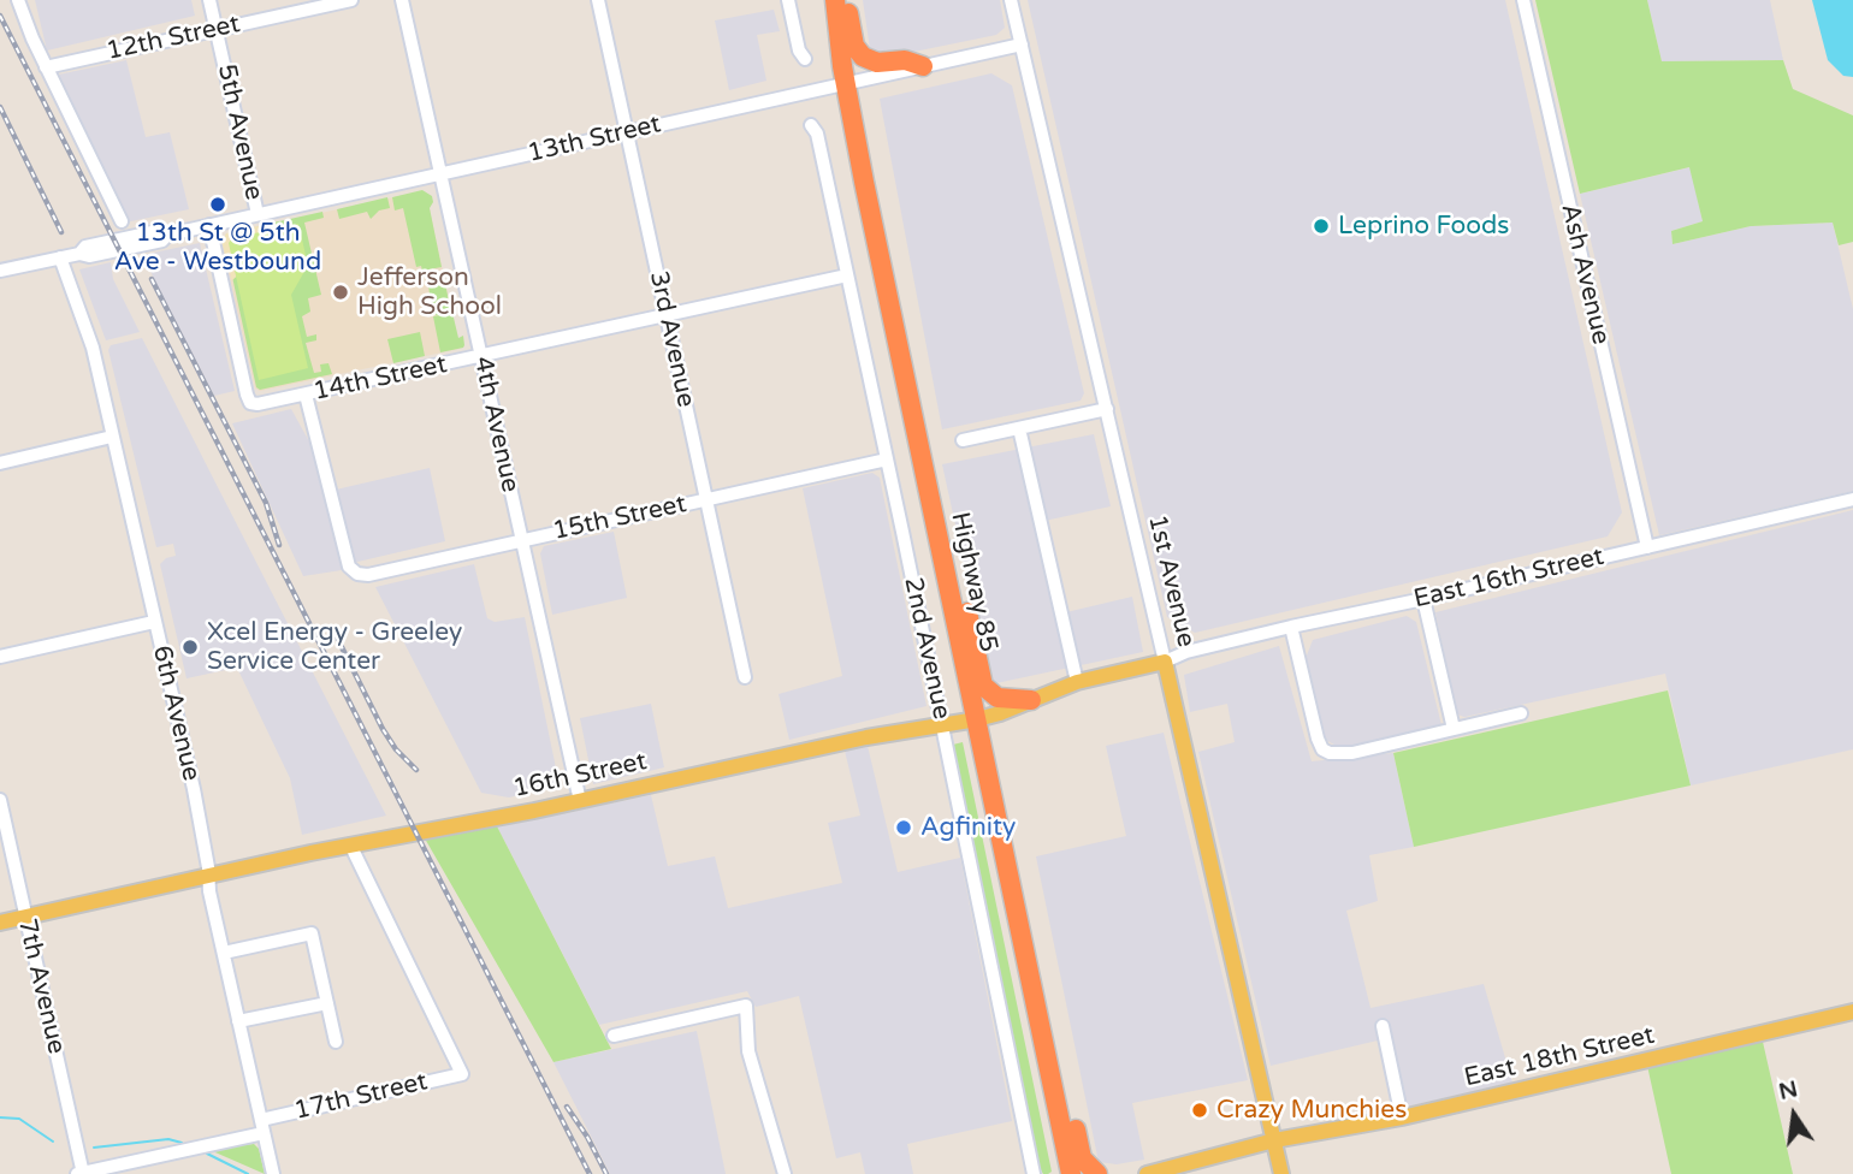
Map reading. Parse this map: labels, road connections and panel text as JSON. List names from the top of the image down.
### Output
{
  "streets": {
    "highway": ["Highway 85"],
    "main road": ["1st Avenue", "16th Street", "East 18th Street"],
    "street": [
      "12th Street",
      "5th Avenue",
      "13th Street",
      "Ash Avenue",
      "3rd Avenue",
      "14th Street",
      "4th Avenue",
      "15th Street",
      "East 16th Street",
      "2nd Avenue",
      "6th Avenue",
      "7th Avenue",
      "17th Street"
    ]
  },
  "crossings": [
    ["12th Street", "5th Avenue"],
    ["5th Avenue", "13th Street"],
    ["5th Avenue", "14th Street"],
    ["13th Street", "3rd Avenue"],
    ["13th Street", "4th Avenue"],
    ["13th Street", "1st Avenue"],
    ["13th Street", "Highway 85"],
    ["13th Street", "6th Avenue"],
    ["Ash Avenue", "East 16th Street"],
    ["3rd Avenue", "14th Street"],
    ["3rd Avenue", "15th Street"],
    ["14th Street", "4th Avenue"],
    ["14th Street", "15th Street"],
    ["14th Street", "2nd Avenue"],
    ["4th Avenue", "15th Street"],
    ["4th Avenue", "16th Street"],
    ["15th Street", "2nd Avenue"],
    ["East 16th Street", "1st Avenue"],
    ["East 16th Street", "16th Street"],
    ["1st Avenue", "16th Street"],
    ["1st Avenue", "East 18th Street"],
    ["Highway 85", "16th Street"],
    ["2nd Avenue", "16th Street"],
    ["6th Avenue", "16th Street"],
    ["6th Avenue", "17th Street"],
    ["16th Street", "7th Avenue"],
    ["16th Street", "17th Street"],
    ["7th Avenue", "17th Street"]
  ],
  "places": [
    "13th St @ 5th Ave - Westbound",
    "Leprino Foods",
    "Jefferson High School",
    "Xcel Energy - Greeley Service Center",
    "Agfinity",
    "Crazy Munchies"
  ],
  "north": "top"
}
